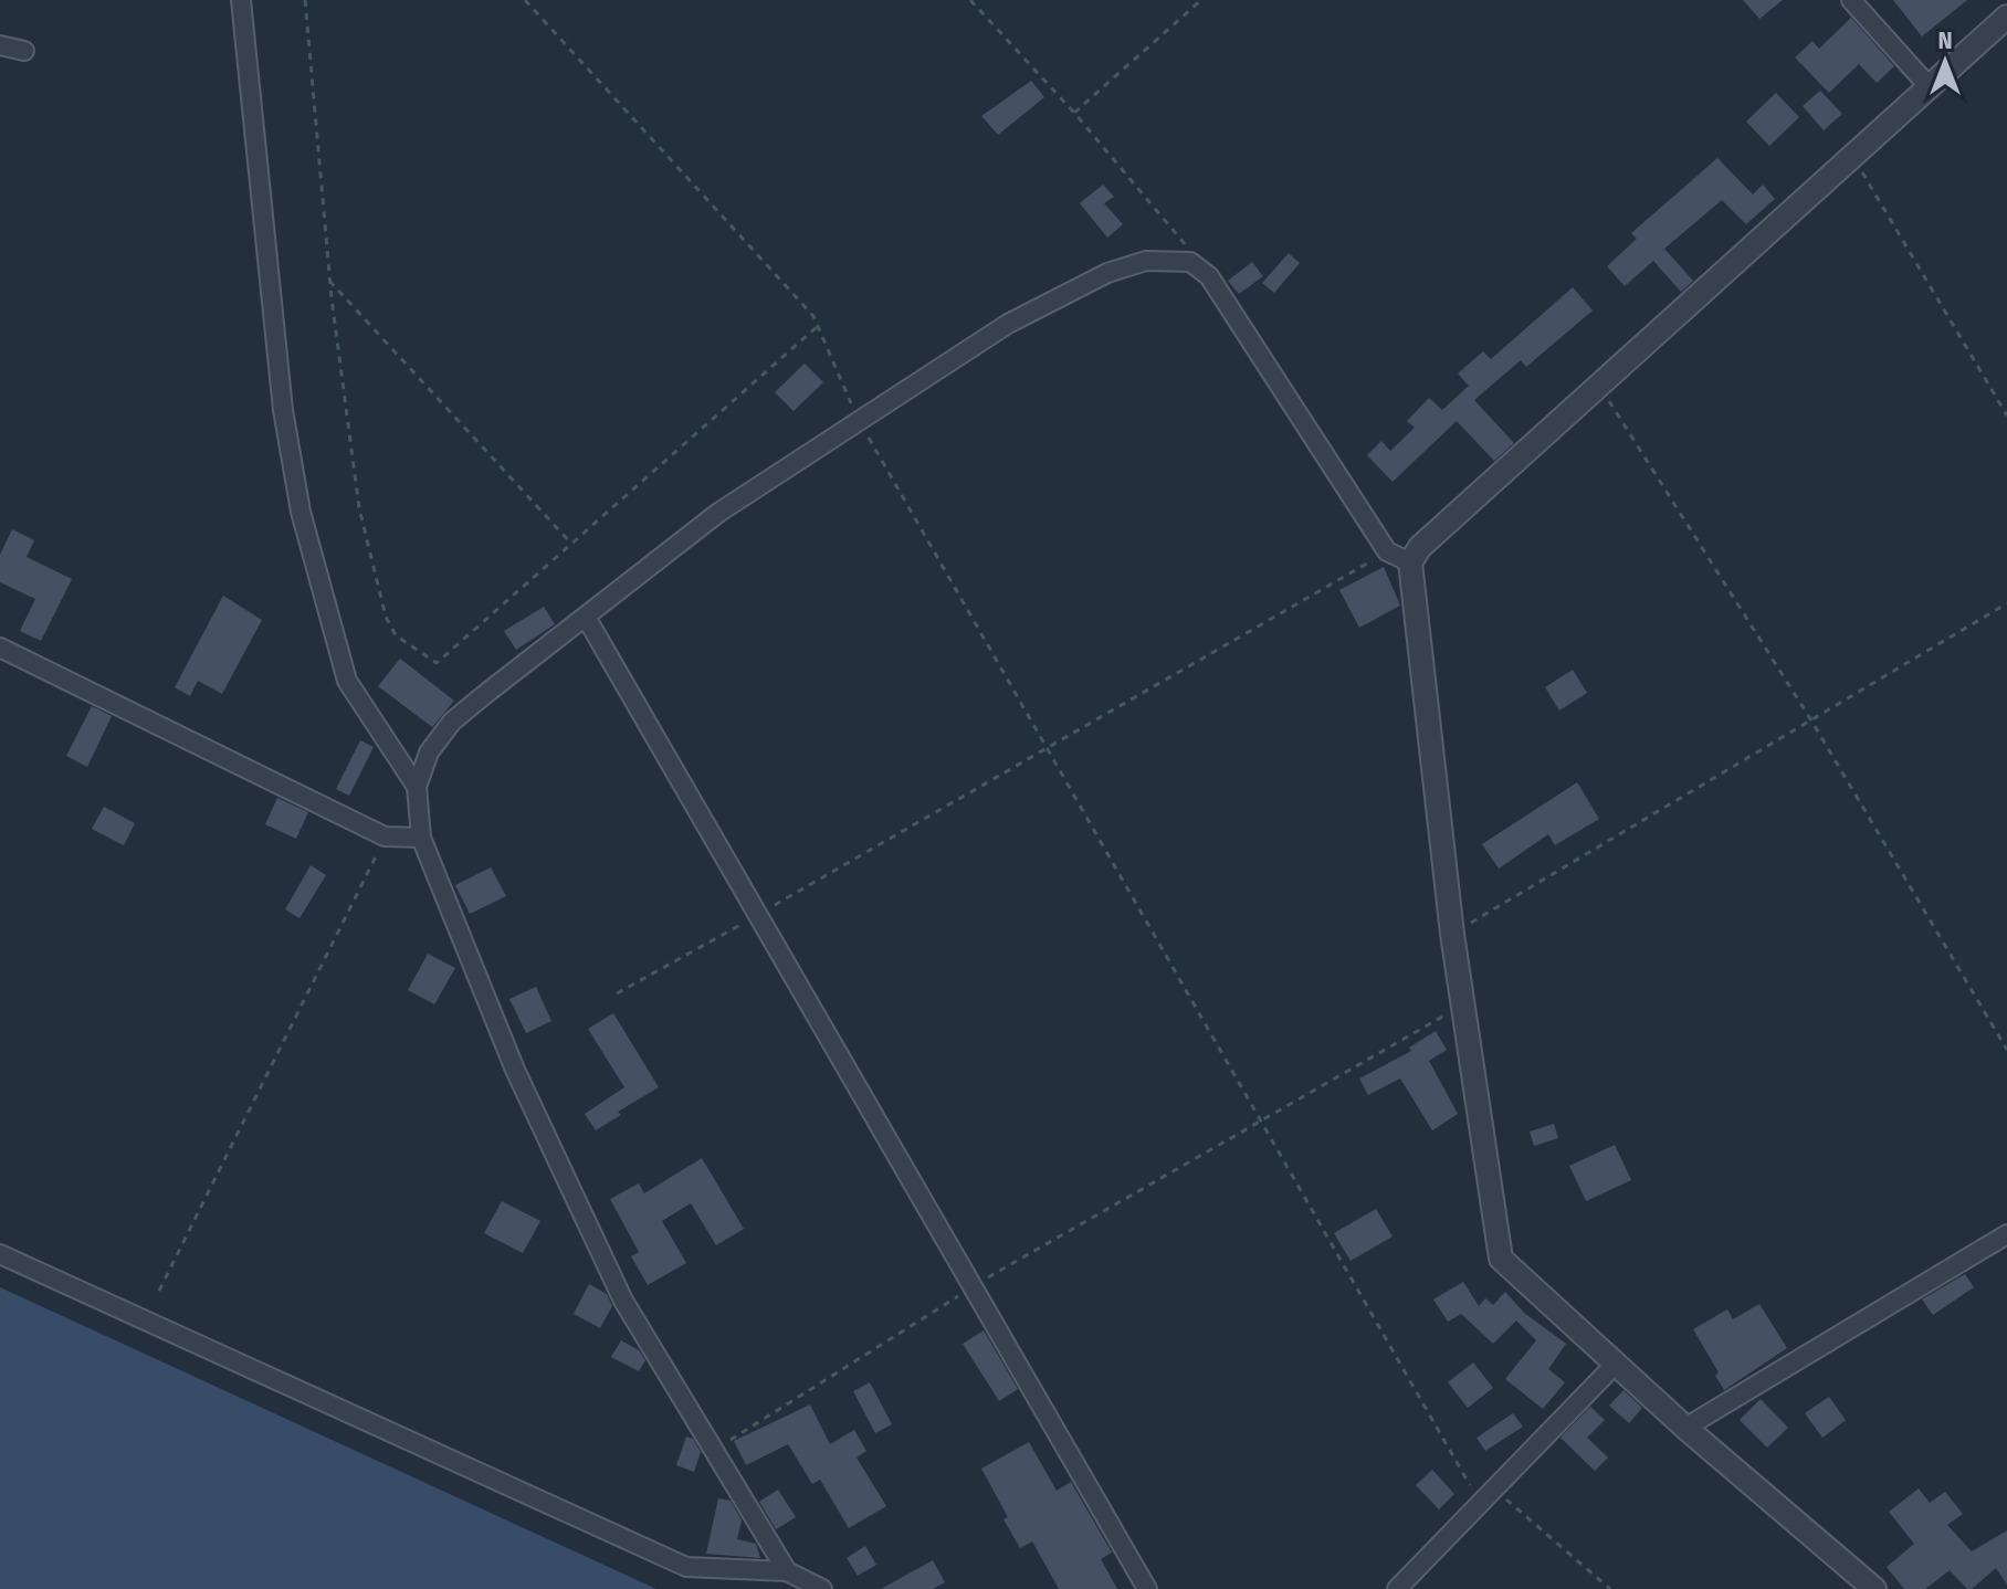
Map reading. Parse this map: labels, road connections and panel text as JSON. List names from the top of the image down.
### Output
{
  "north": "top"
}
